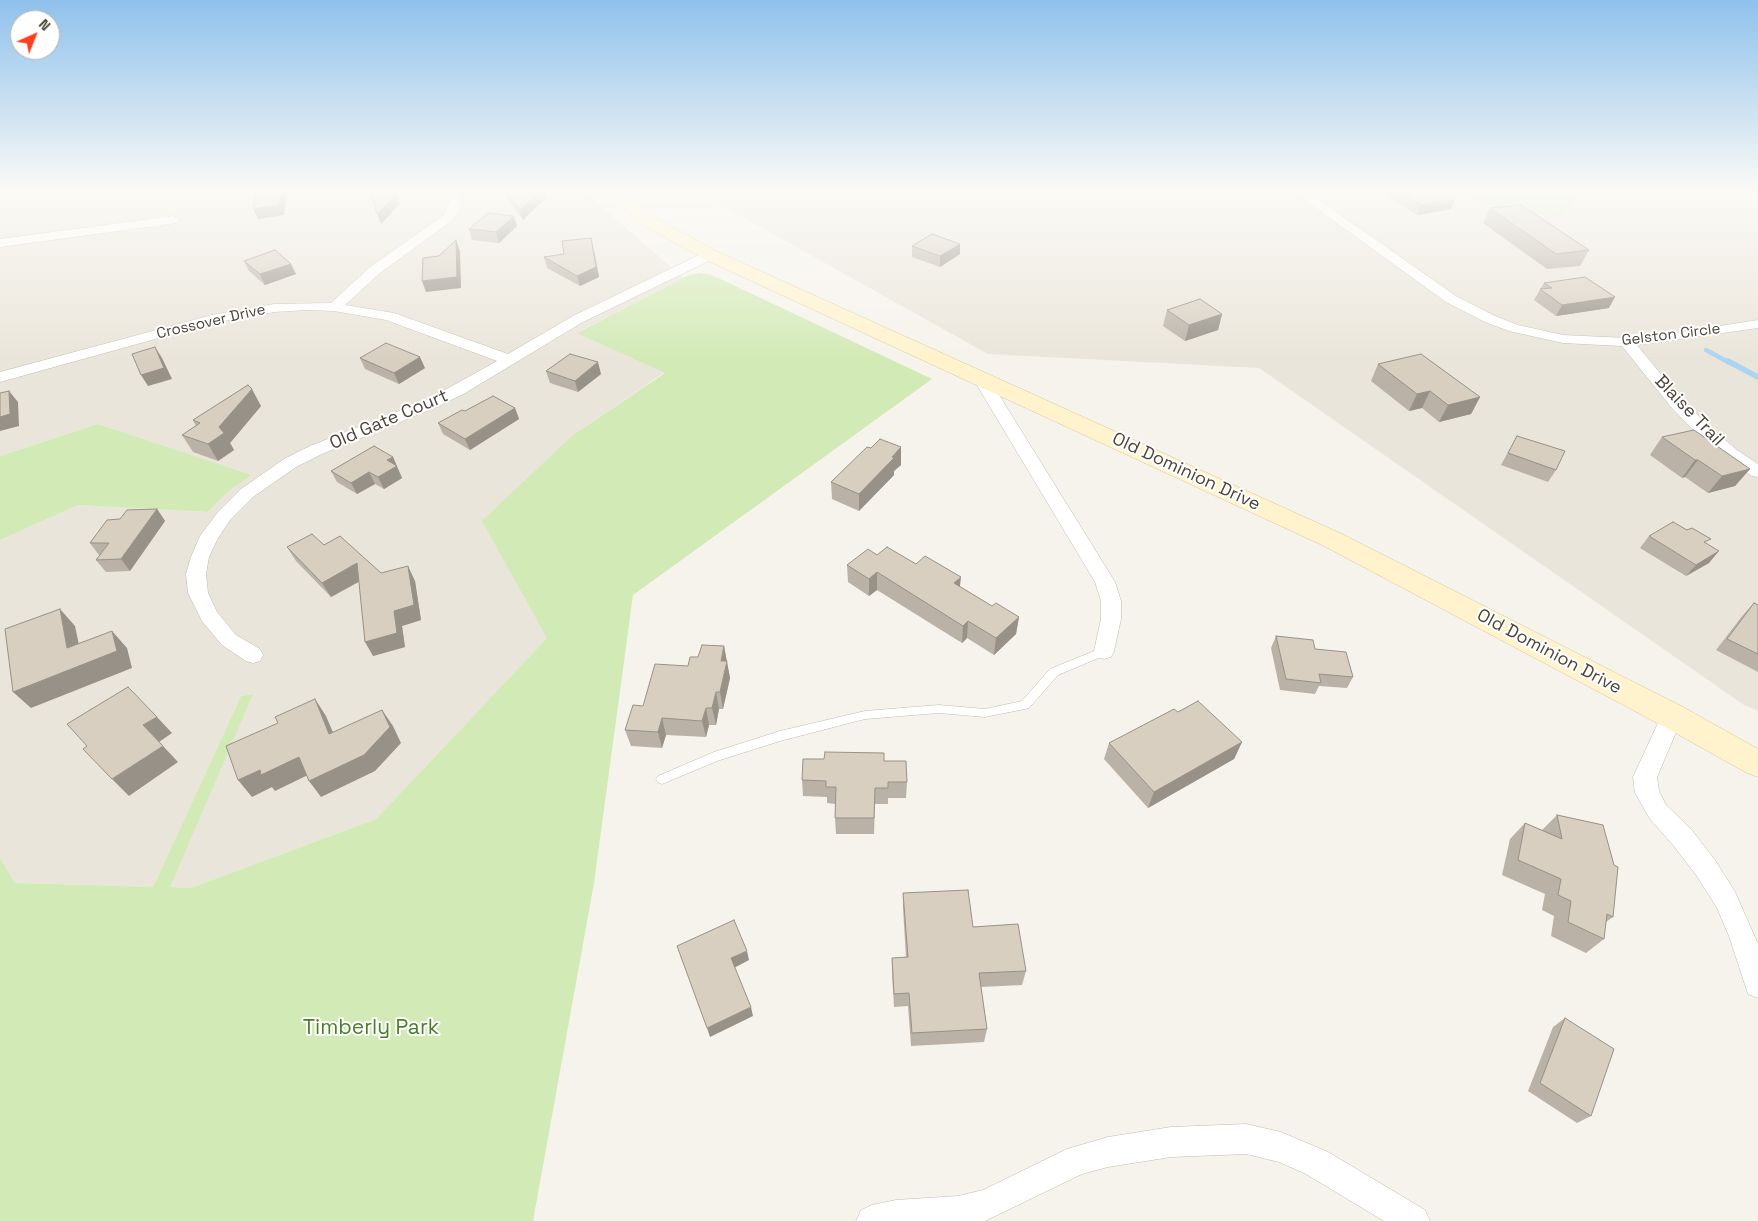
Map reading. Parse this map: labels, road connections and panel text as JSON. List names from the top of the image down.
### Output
{
  "streets": {
    "main road": ["Old Dominion Drive"],
    "street": [
      "Crossover Drive",
      "Gelston Circle",
      "Blaise Trail",
      "Old Gate Court"
    ]
  },
  "crossings": [
    ["Crossover Drive", "Old Gate Court"],
    ["Gelston Circle", "Blaise Trail"],
    ["Old Gate Court", "Old Dominion Drive"]
  ],
  "parks": ["Timberly Park"],
  "north": "top right"
}
